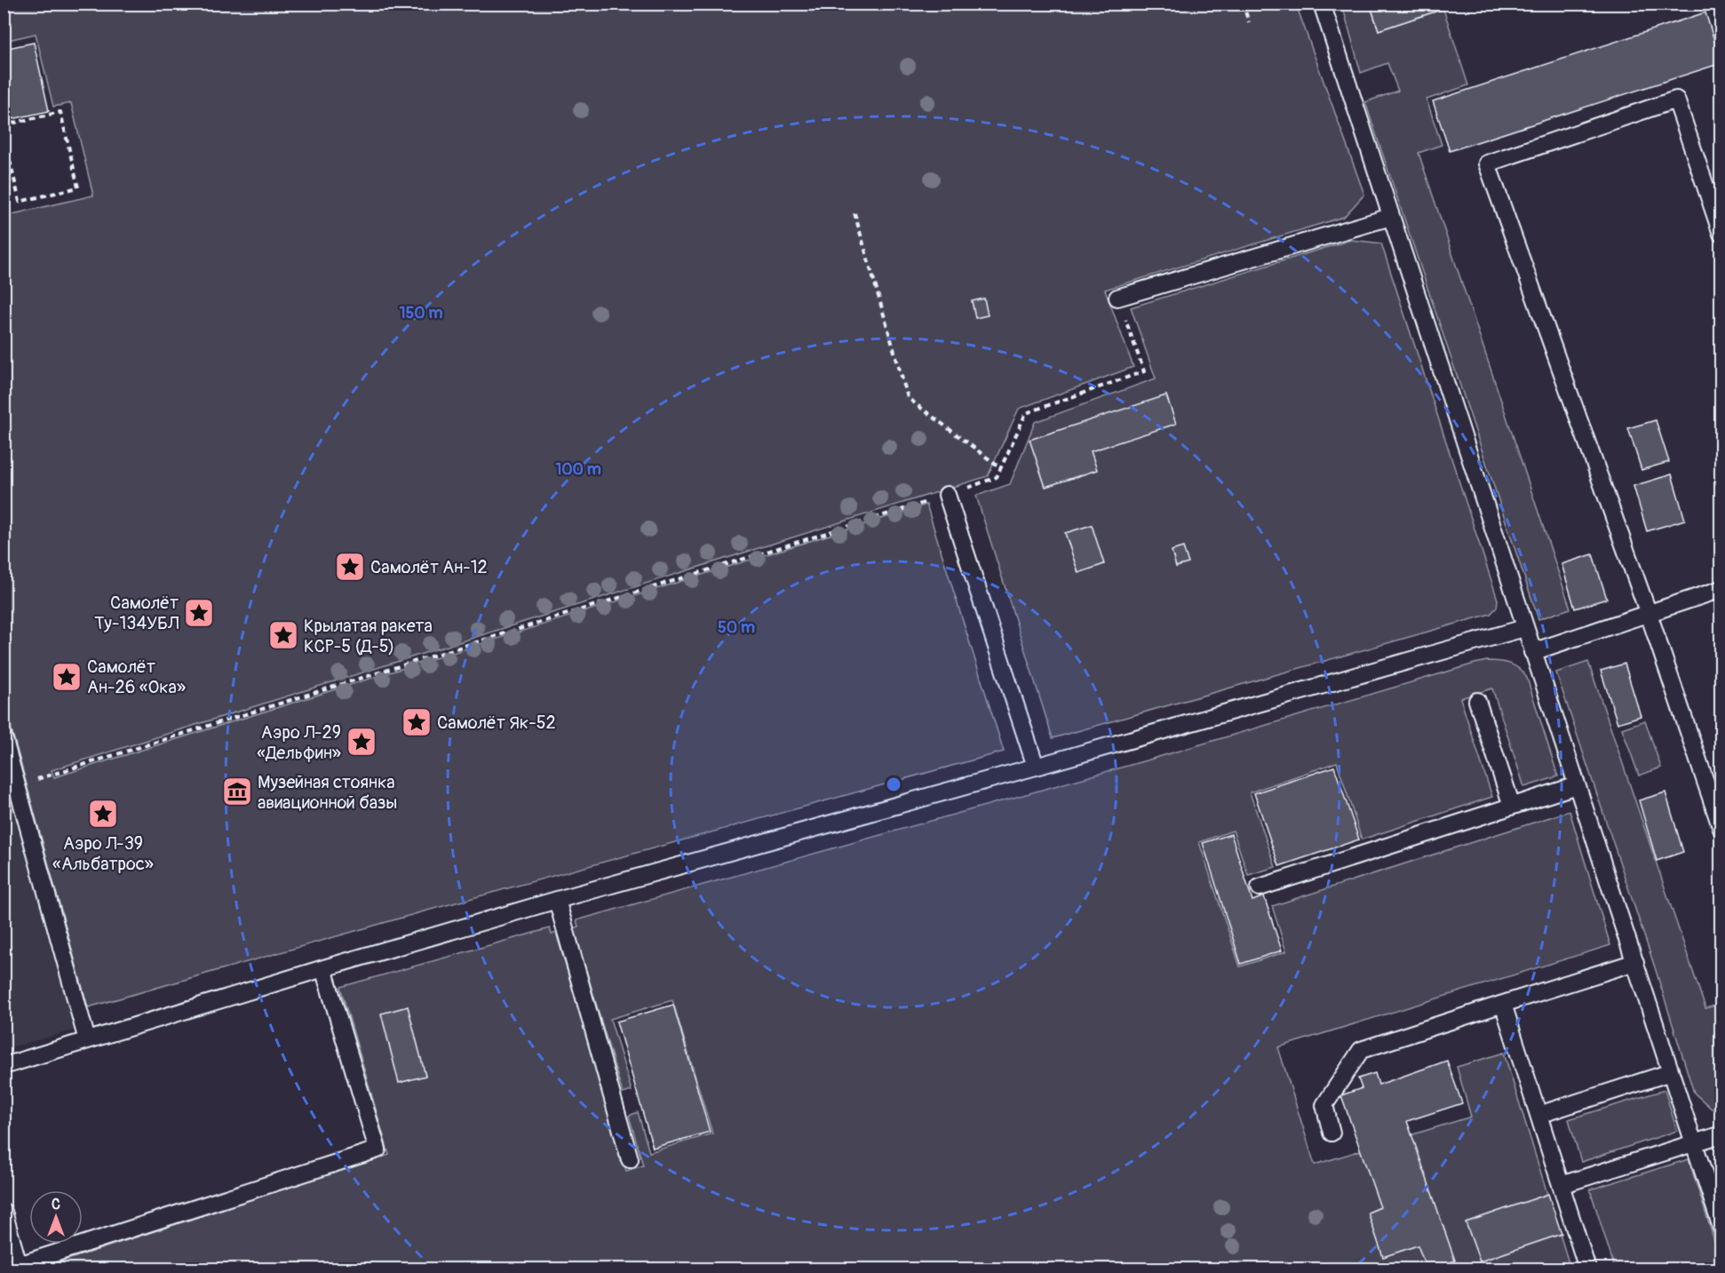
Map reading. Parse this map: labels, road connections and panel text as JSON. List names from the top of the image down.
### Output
{
  "places": {
    "place": [
      "Самолёт Ан-12",
      "Самолёт Ту-134УБЛ",
      "Крылатая ракета КСР-5 (Д-5)",
      "Самолёт Ан-26 «Ока»",
      "Самолёт Як-52",
      "Аэро Л-29 «Дельфин»",
      "Аэро Л-39 «Альбатрос»"
    ],
    "museum": ["Музейная стоянка авиационной базы"]
  },
  "north": "top",
  "rings": ["150 m", "100 m", "50 m"]
}
